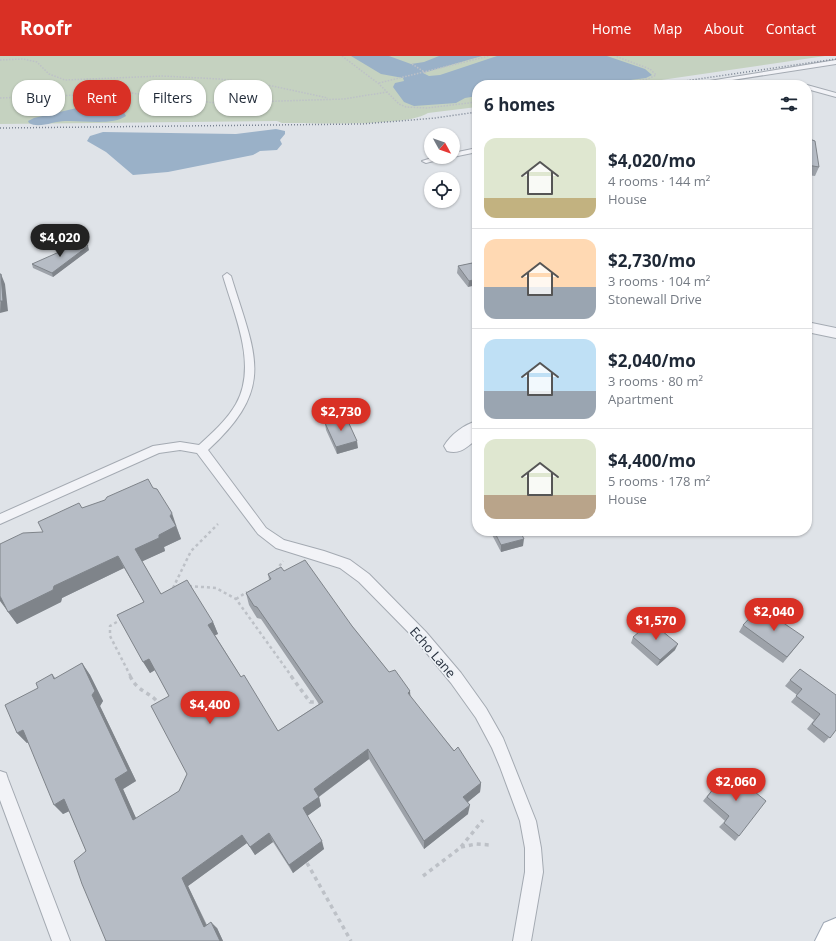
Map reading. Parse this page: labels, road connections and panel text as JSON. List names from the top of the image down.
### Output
{
  "streets": {
    "lane": ["Echo Lane"]
  },
  "north": "bottom right",
  "page": {
    "header": "Roofr",
    "nav": [
      "Home",
      "Map",
      "About",
      "Contact"
    ],
    "chip": [
      "Buy",
      "Rent",
      "Filters",
      "New"
    ],
    "heading": "6 homes",
    "list": [
      {
        "name": "$4,020/mo",
        "note": "4 rooms · 144 m² · House"
      },
      {
        "name": "$2,730/mo",
        "note": "3 rooms · 104 m² · Stonewall Drive"
      },
      {
        "name": "$2,040/mo",
        "note": "3 rooms · 80 m² · Apartment"
      },
      {
        "name": "$4,400/mo",
        "note": "5 rooms · 178 m² · House"
      }
    ],
    "price": [
      "$4,020",
      "$2,730",
      "$2,040",
      "$1,570",
      "$4,400",
      "$2,060"
    ]
  }
}
